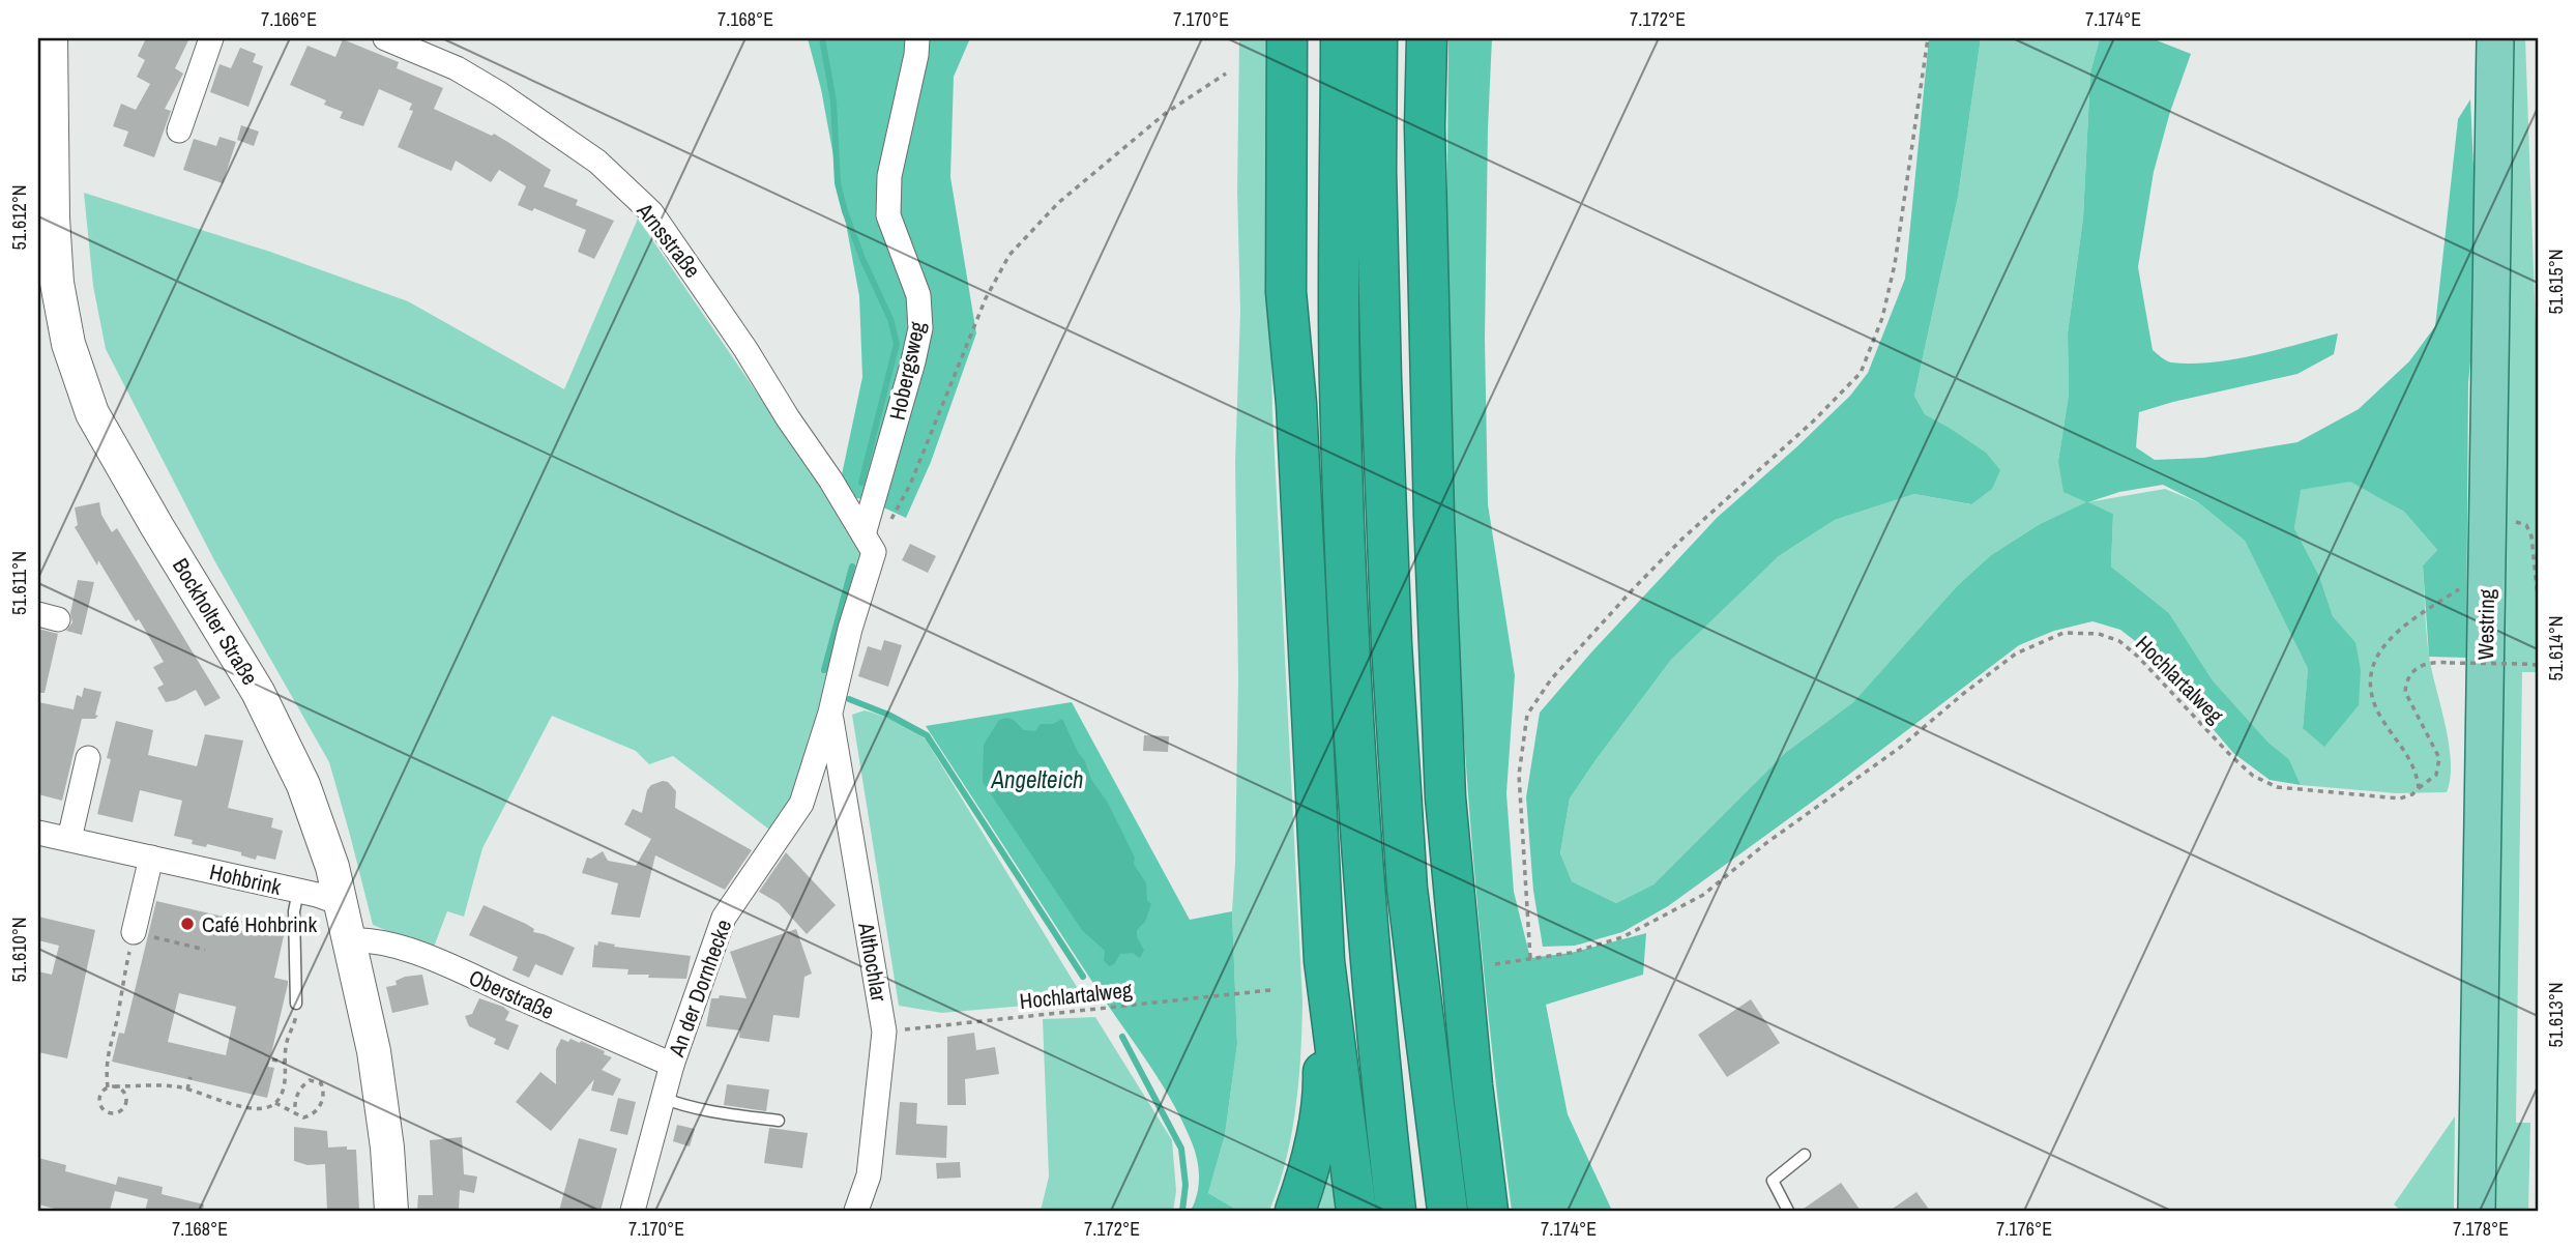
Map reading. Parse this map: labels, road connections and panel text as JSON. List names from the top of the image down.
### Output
{
  "streets": {
    "main road": ["Westring"],
    "street": [
      "Arnsstraße",
      "Hobergsweg",
      "Bockholter Straße",
      "Hohbrink",
      "Althochlar",
      "An der Dornhecke",
      "Oberstraße"
    ],
    "path": ["Hochlartalweg"]
  },
  "crossings": [
    ["Arnsstraße", "Hobergsweg"],
    ["Arnsstraße", "An der Dornhecke"],
    ["Hobergsweg", "An der Dornhecke"],
    ["Bockholter Straße", "Hohbrink"],
    ["Bockholter Straße", "Oberstraße"],
    ["Hochlartalweg", "Althochlar"],
    ["Althochlar", "An der Dornhecke"],
    ["An der Dornhecke", "Oberstraße"]
  ],
  "water": ["Angelteich"],
  "places": ["Café Hohbrink"],
  "coordinates": [
    "7.166°E",
    "7.168°E",
    "7.170°E",
    "7.172°E",
    "7.174°E",
    "51.612°N",
    "51.615°N",
    "51.611°N",
    "51.614°N",
    "51.610°N",
    "51.613°N",
    "7.176°E",
    "7.178°E"
  ]
}
